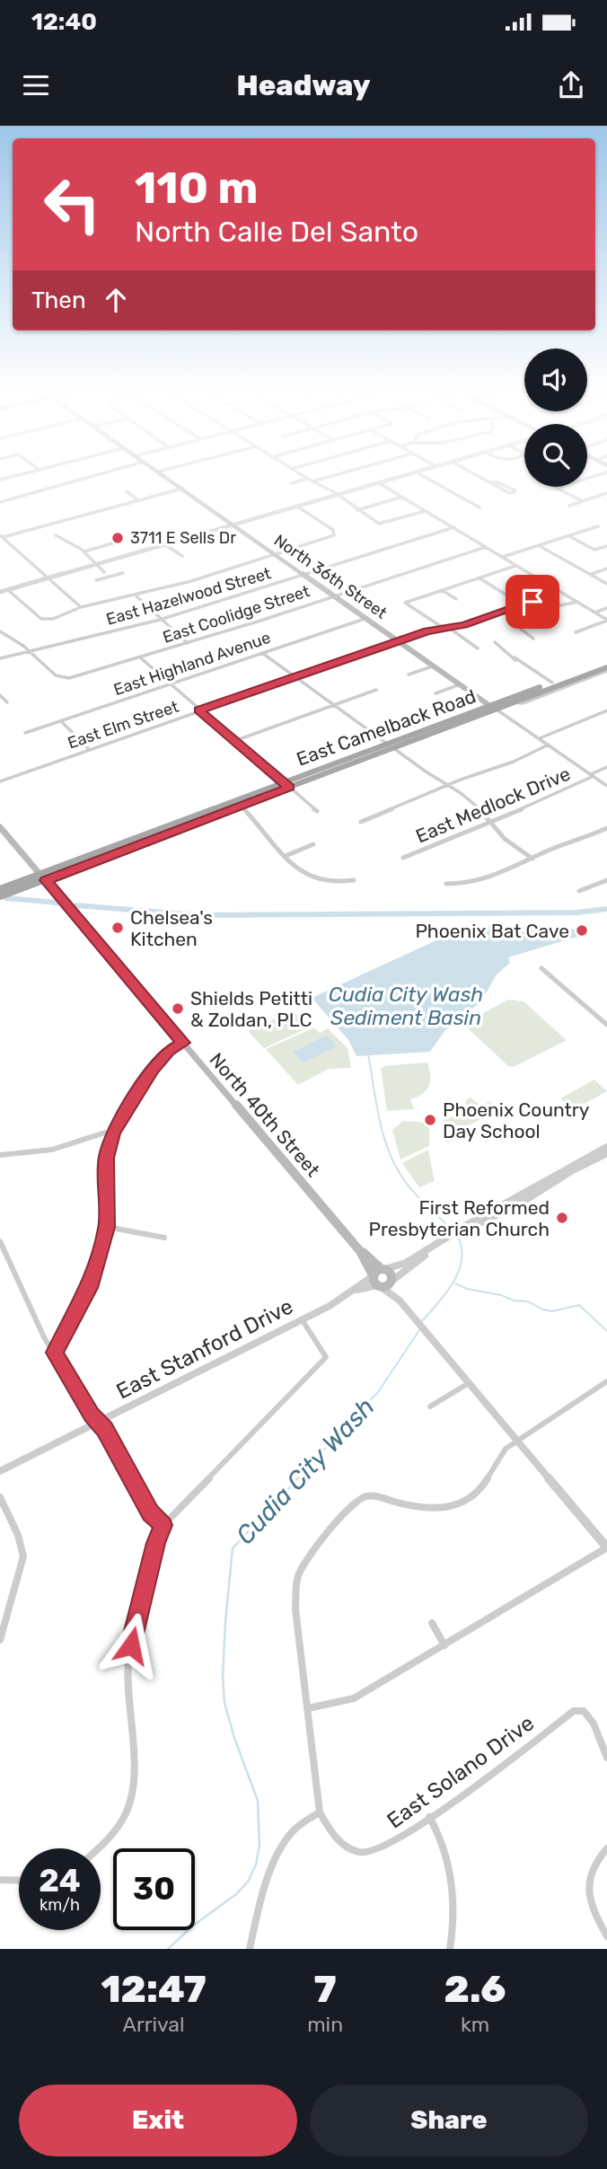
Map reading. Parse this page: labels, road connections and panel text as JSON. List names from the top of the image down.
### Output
{
  "streets": {
    "main road": ["North 36th Street", "East Camelback Road", "North 40th Street"],
    "street": [
      "East Hazelwood Street",
      "East Coolidge Street",
      "East Highland Avenue",
      "East Elm Street",
      "East Medlock Drive",
      "East Stanford Drive",
      "East Solano Drive"
    ]
  },
  "crossings": [
    ["North 36th Street", "East Hazelwood Street"],
    ["North 36th Street", "East Coolidge Street"],
    ["North 36th Street", "East Highland Avenue"],
    ["North 36th Street", "East Elm Street"],
    ["North 36th Street", "East Camelback Road"],
    ["North 36th Street", "East Medlock Drive"],
    ["East Hazelwood Street", "East Coolidge Street"],
    ["East Camelback Road", "North 40th Street"],
    ["North 40th Street", "East Stanford Drive"]
  ],
  "water": ["Cudia City Wash Sediment Basin", "Cudia City Wash"],
  "places": [
    "3711 E Sells Dr",
    "Chelsea's Kitchen",
    "Phoenix Bat Cave",
    "Shields Petitti & Zoldan, PLC",
    "Phoenix Country Day School",
    "First Reformed Presbyterian Church"
  ],
  "page": {
    "status": "12:40",
    "header": "Headway",
    "turn": ["110 m", "North Calle Del Santo"],
    "then": "Then",
    "speed": "24 km/h",
    "limit": "30",
    "eta": [
      "12:47",
      "Arrival",
      "7",
      "min",
      "2.6",
      "km"
    ],
    "buttons": ["Exit", "Share"]
  }
}
